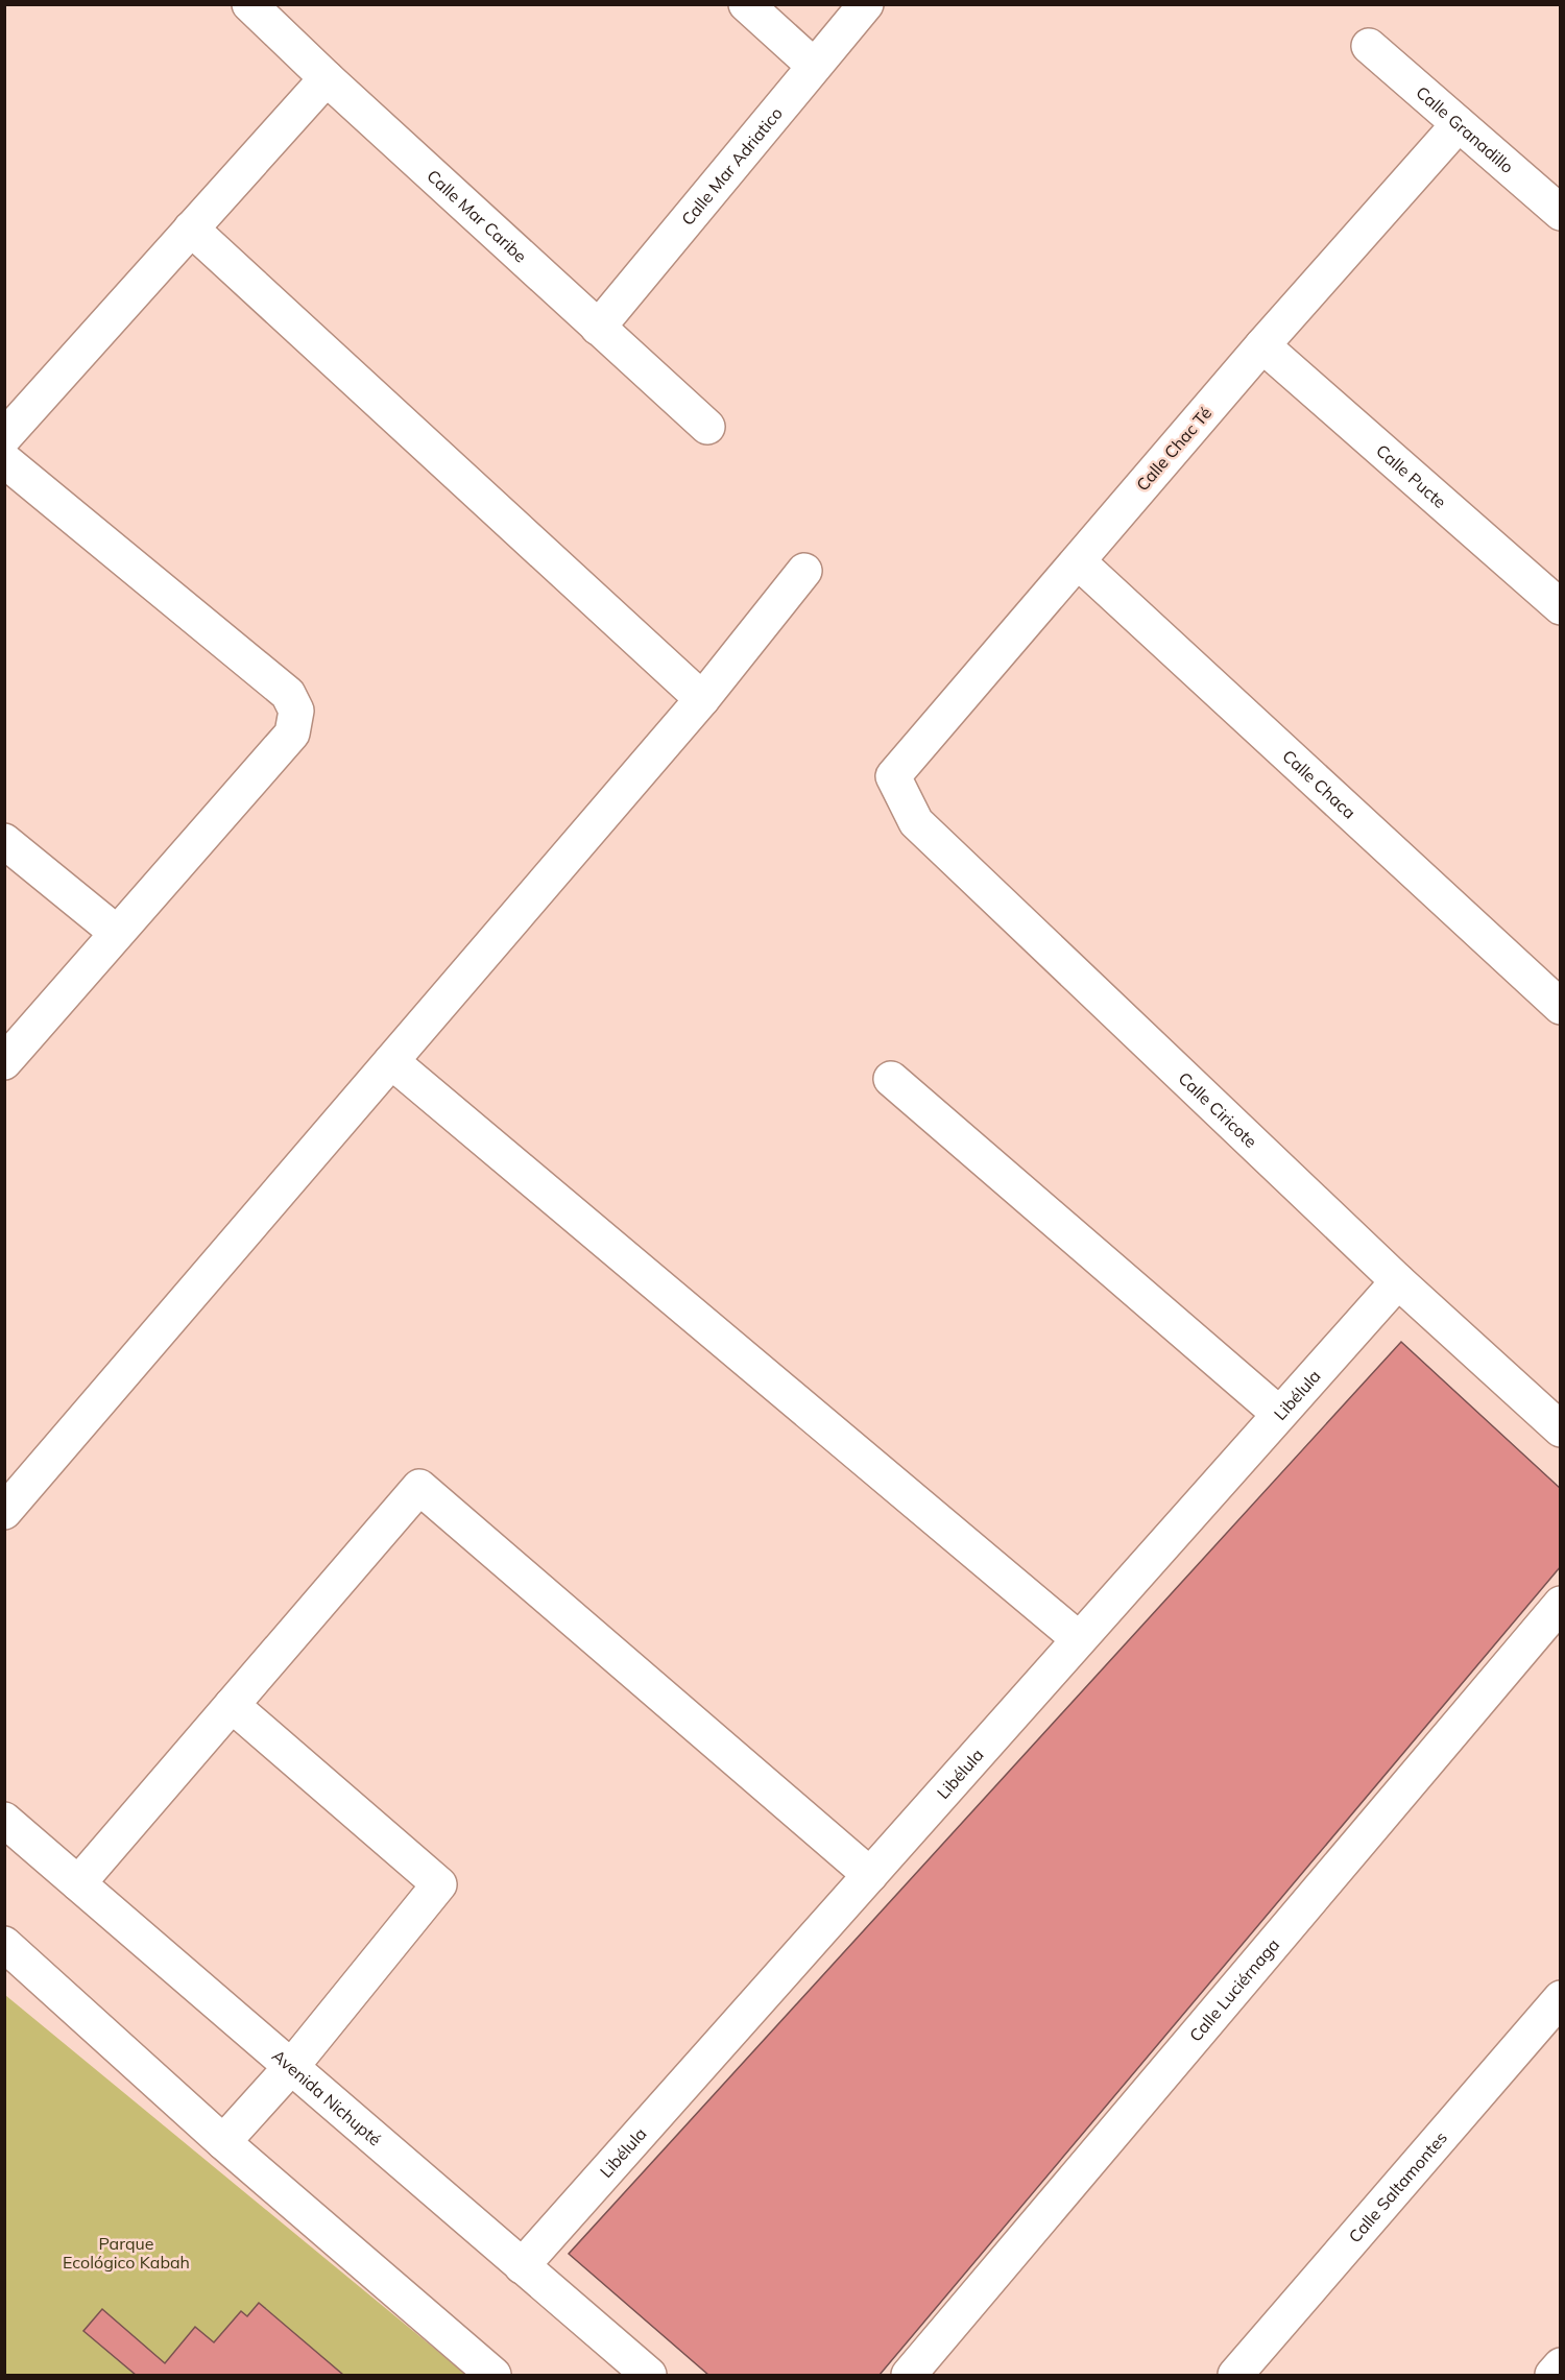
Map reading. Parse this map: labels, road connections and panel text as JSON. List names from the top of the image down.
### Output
{
  "streets": {
    "street": [
      "Calle Granadillo",
      "Calle Mar Adriatico",
      "Calle Mar Caribe",
      "Calle Chac Té",
      "Calle Pucte",
      "Calle Chaca",
      "Calle Ciricote",
      "Libélula",
      "Calle Luciérnaga",
      "Avenida Nichupté",
      "Calle Saltamontes"
    ]
  },
  "crossings": [
    ["Calle Granadillo", "Calle Chac Té"],
    ["Calle Mar Adriatico", "Calle Mar Caribe"],
    ["Calle Chac Té", "Calle Pucte"],
    ["Calle Chac Té", "Calle Chaca"],
    ["Calle Chac Té", "Calle Ciricote"],
    ["Calle Ciricote", "Libélula"],
    ["Libélula", "Avenida Nichupté"]
  ],
  "parks": ["Parque Ecológico Kabah"]
}
